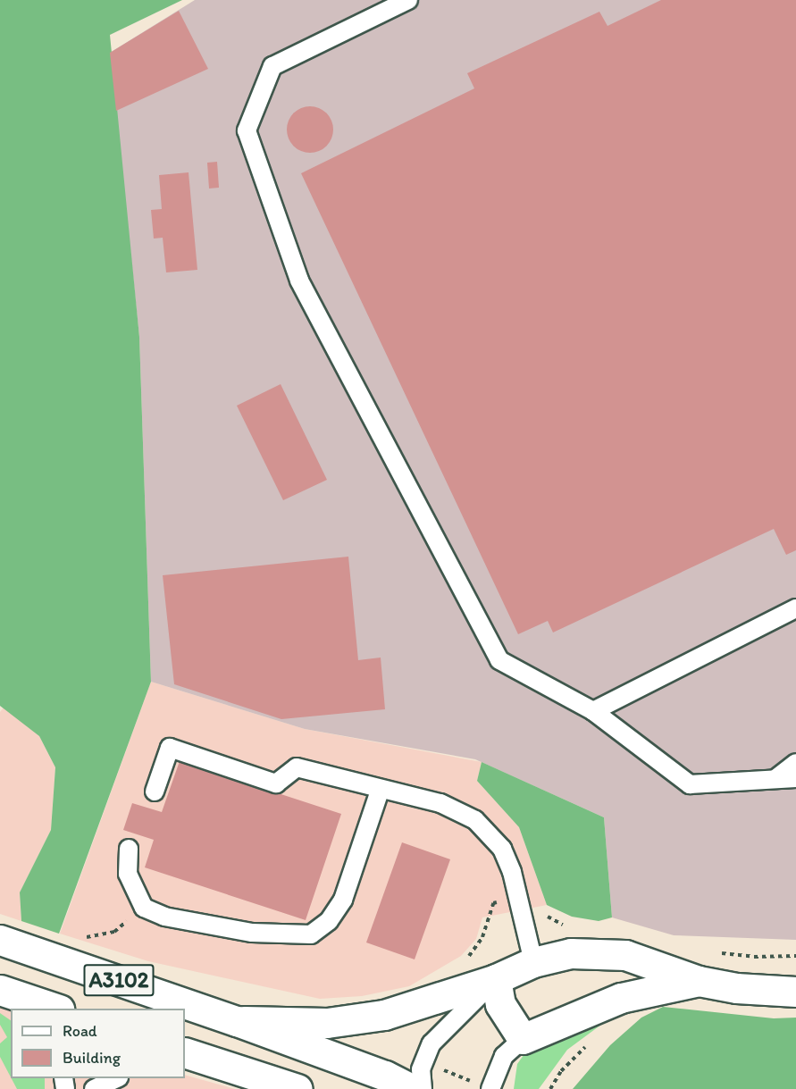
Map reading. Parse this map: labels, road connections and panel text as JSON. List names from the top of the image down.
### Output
{
  "streets": {
    "street": ["A3102"]
  },
  "legend": ["Road", "Building"]
}
